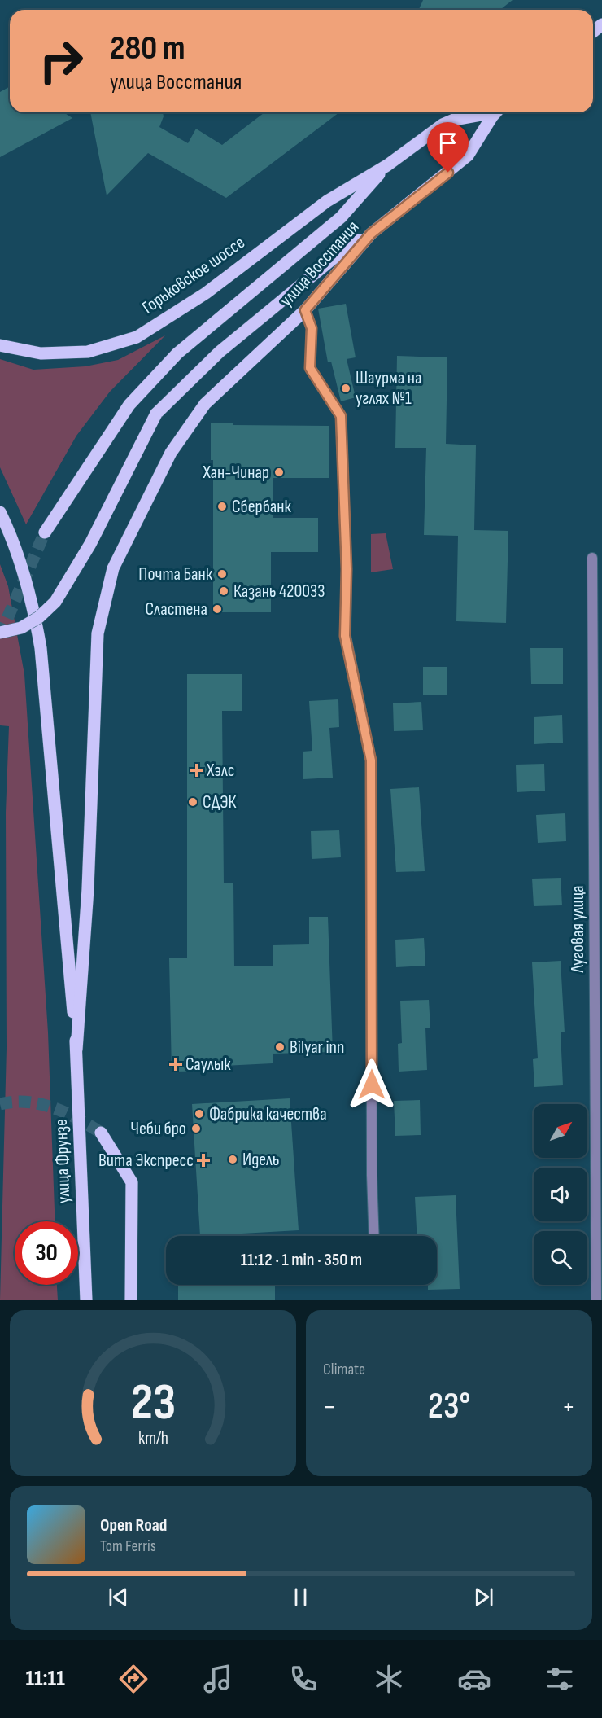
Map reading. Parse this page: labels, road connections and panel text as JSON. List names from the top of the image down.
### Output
{
  "streets": {
    "main road": ["улица Восстания", "Горьковское шоссе", "улица Фрунзе"],
    "street": ["Луговая улица"]
  },
  "crossings": [
    ["улица Восстания", "улица Фрунзе"]
  ],
  "places": {
    "other": [
      "Шаурма на углях №1",
      "Хан-Чинар",
      "Сбербанк",
      "Почта Банк",
      "Казань 420033",
      "Сластена",
      "СДЭК",
      "Bilyar inn",
      "Фабрика качества",
      "Чеби бро",
      "Идель"
    ],
    "health": ["Хэлс", "Саулык", "Вита Экспресс"]
  },
  "north": "top right",
  "page": {
    "turn": ["280 m", "улица Восстания"],
    "limit": "30",
    "trip": "11:12 · 1 min · 350 m",
    "tile": "Climate",
    "heat": ["−", "23°", "+"],
    "song": ["Open Road", "Tom Ferris"],
    "tabs": "11:11",
    "gauge": ["23", "km/h"]
  }
}
